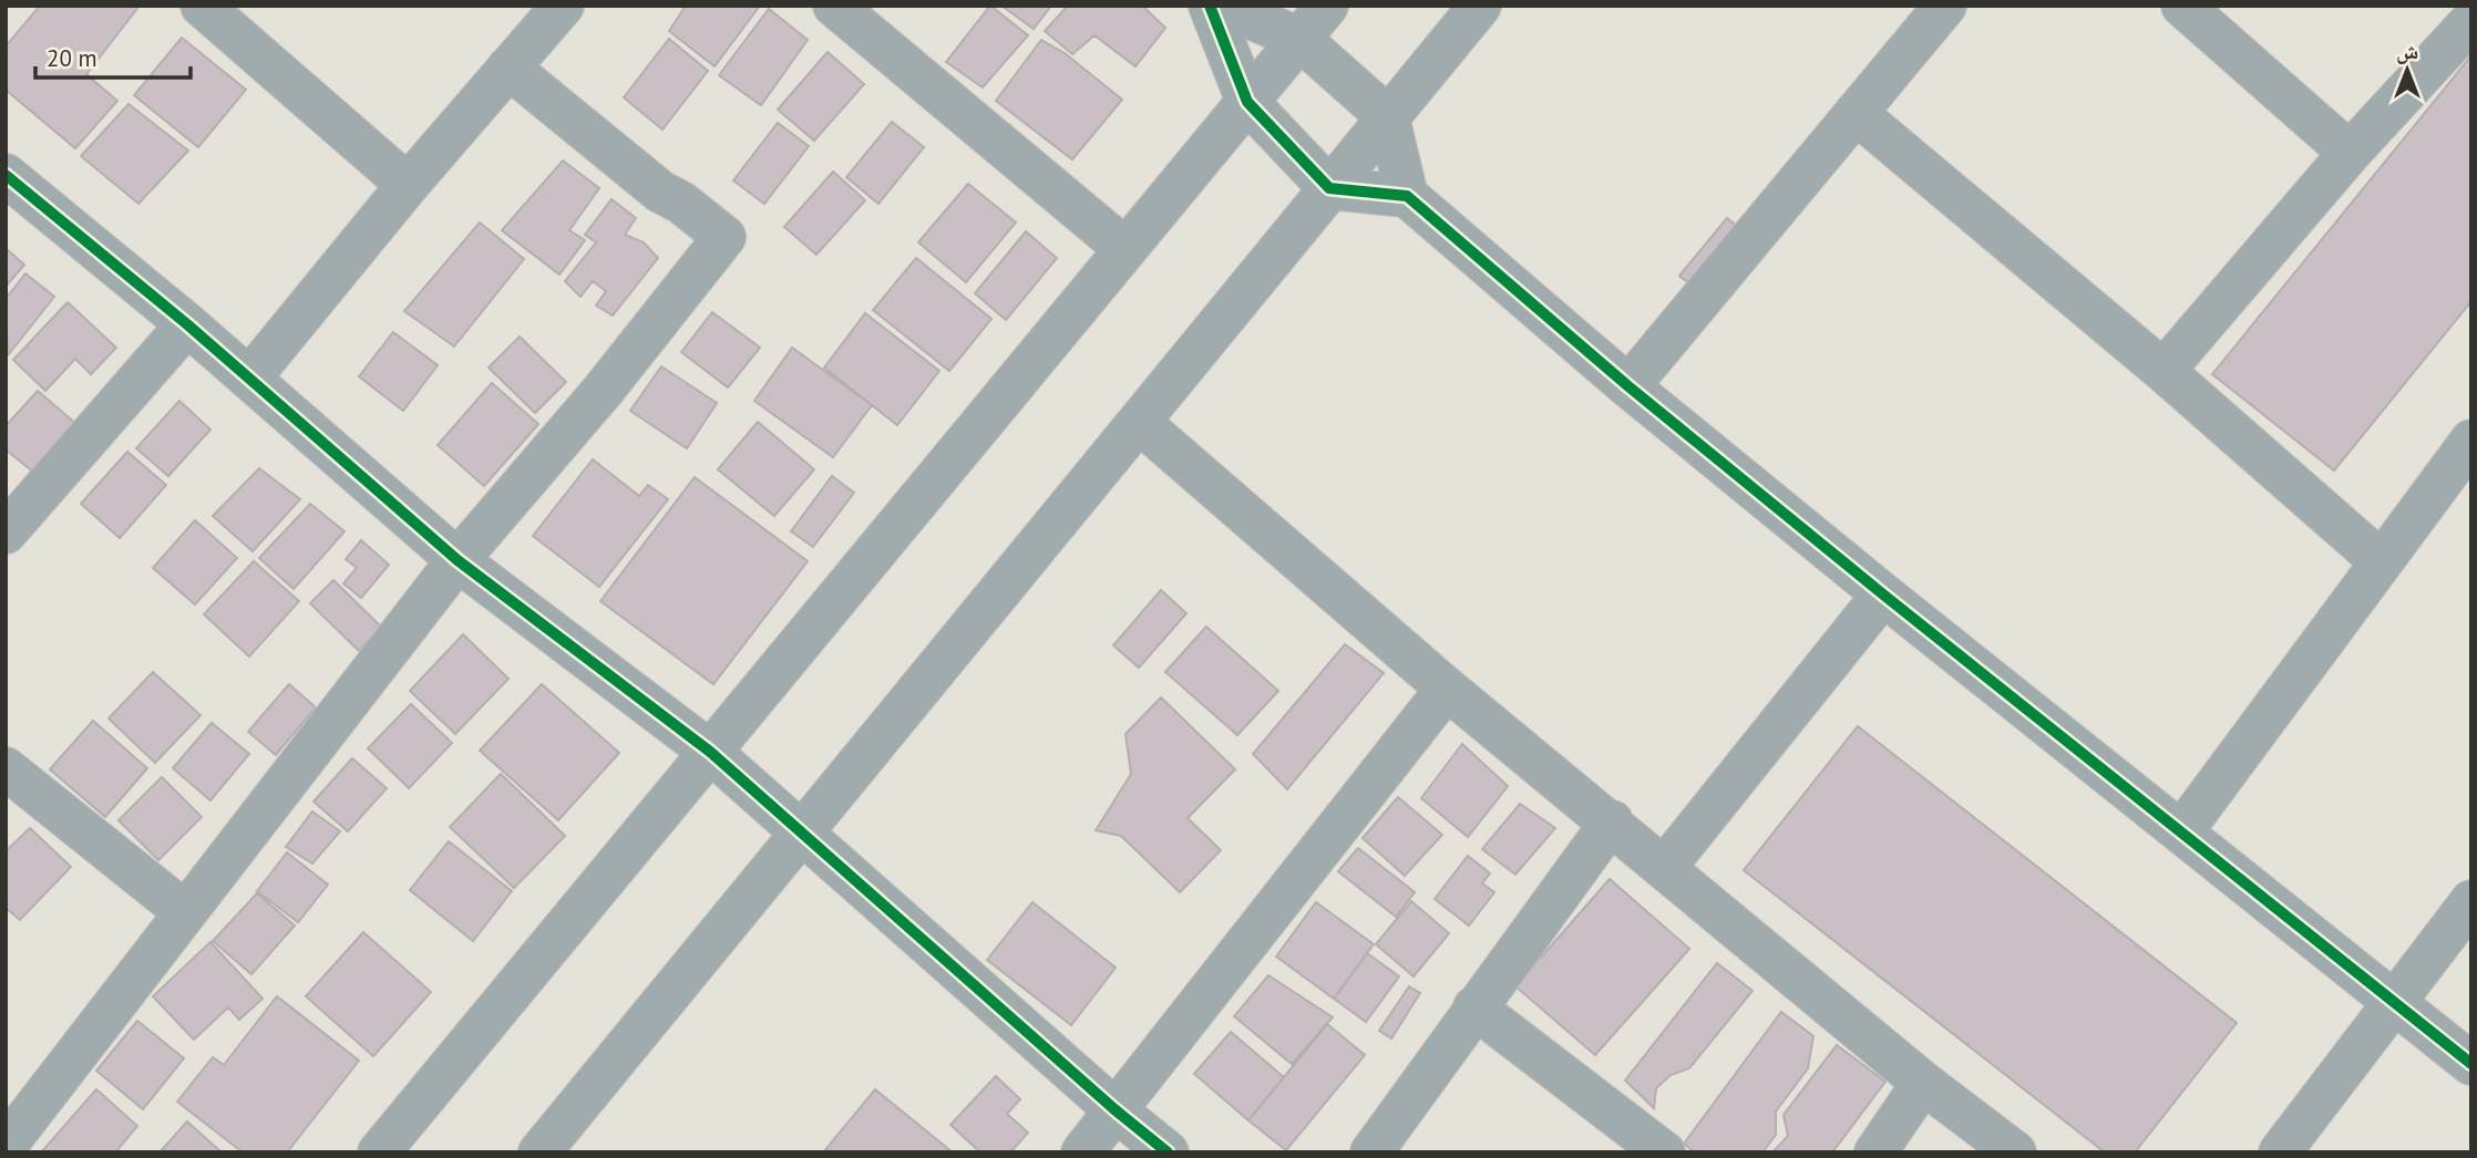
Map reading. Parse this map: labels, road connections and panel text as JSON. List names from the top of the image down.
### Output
{
  "scale_bar": "20 m",
  "north": "top"
}
